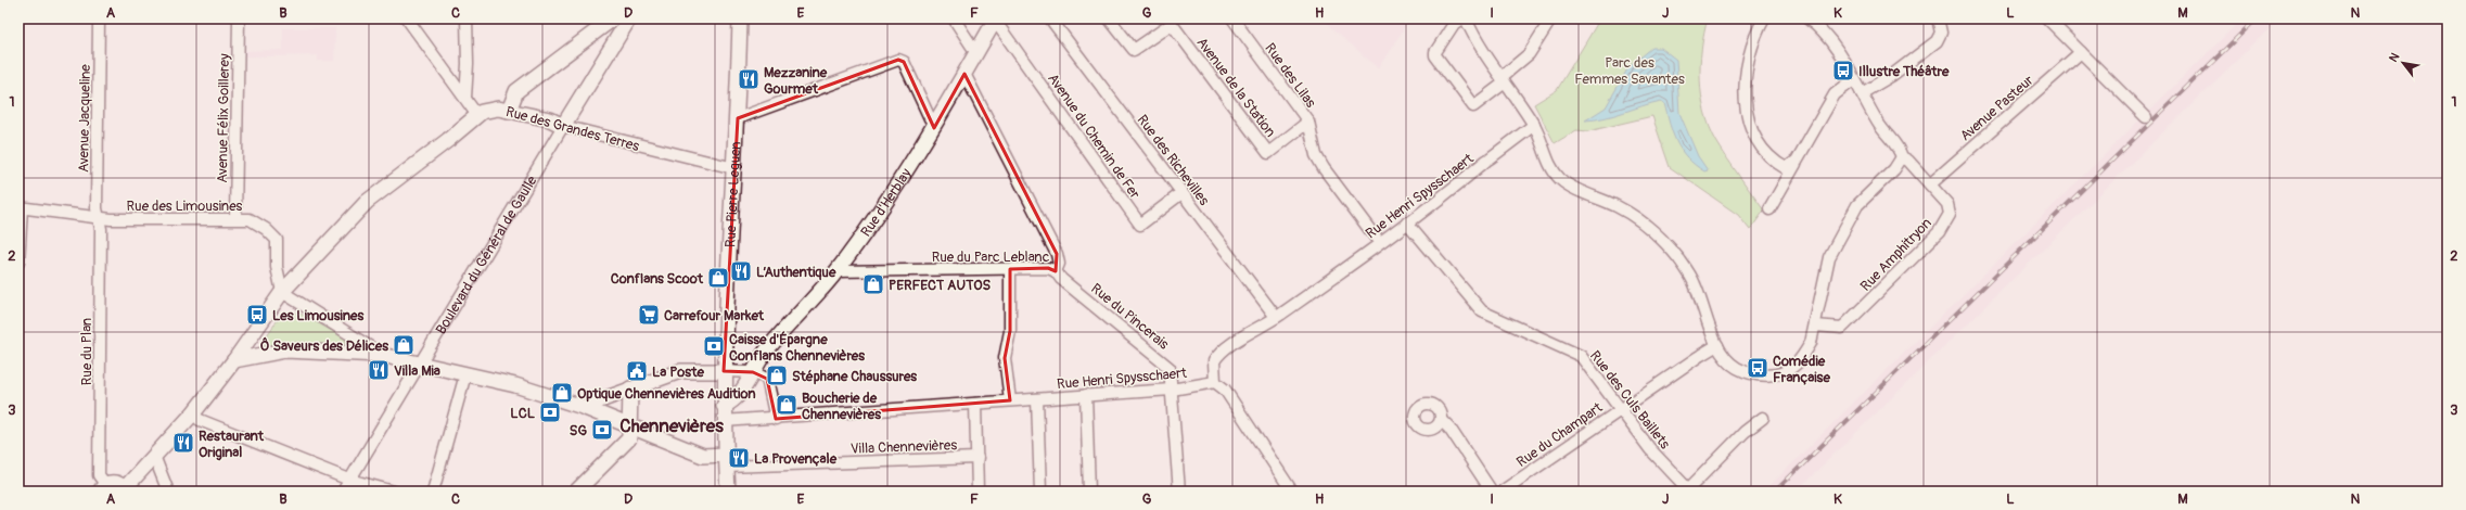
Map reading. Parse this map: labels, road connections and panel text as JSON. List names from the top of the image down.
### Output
{
  "streets": {
    "main road": [
      "Rue des Grandes Terres",
      "Rue Pierre Leguen",
      "Rue d'Herblay",
      "Boulevard du Général de Gaulle"
    ],
    "street": [
      "Rue des Lilas",
      "Avenue de la Station",
      "Avenue Pasteur",
      "Avenue Jacqueline",
      "Avenue Félix Goillerey",
      "Avenue du Chemin de Fer",
      "Rue des Richevilles",
      "Rue Henri Spysschaert",
      "Rue des Limousines",
      "Rue Amphitryon",
      "Rue du Parc Leblanc",
      "Rue du Pincerais",
      "Rue du Plan",
      "Rue des Culs Baillets",
      "Rue du Champart",
      "Villa Chennevières"
    ]
  },
  "crossings": [
    ["Rue des Lilas", "Avenue de la Station"],
    ["Avenue Pasteur", "Rue Amphitryon"],
    ["Avenue Jacqueline", "Rue des Limousines"],
    ["Avenue Jacqueline", "Rue du Plan"],
    ["Avenue Félix Goillerey", "Rue des Limousines"],
    ["Rue des Grandes Terres", "Rue Pierre Leguen"],
    ["Rue des Grandes Terres", "Boulevard du Général de Gaulle"],
    ["Avenue du Chemin de Fer", "Rue des Richevilles"],
    ["Avenue du Chemin de Fer", "Rue d'Herblay"],
    ["Rue des Richevilles", "Rue Henri Spysschaert"],
    ["Rue Pierre Leguen", "Rue Henri Spysschaert"],
    ["Rue Pierre Leguen", "Rue d'Herblay"],
    ["Rue Pierre Leguen", "Villa Chennevières"],
    ["Rue Henri Spysschaert", "Rue du Pincerais"],
    ["Rue Henri Spysschaert", "Rue des Culs Baillets"],
    ["Rue Henri Spysschaert", "Villa Chennevières"],
    ["Rue d'Herblay", "Rue du Parc Leblanc"],
    ["Rue des Limousines", "Rue du Plan"],
    ["Rue du Parc Leblanc", "Rue du Pincerais"],
    ["Rue des Culs Baillets", "Rue du Champart"]
  ],
  "districts": ["Chennevières"],
  "parks": ["Parc des Femmes Savantes"],
  "places": {
    "bus stop": ["Illustre Théâtre", "Les Limousines", "Comédie Française"],
    "restaurant": [
      "Mezzanine Gourmet",
      "L’Authentique",
      "Villa Mia",
      "Restaurant Original",
      "La Provençale"
    ],
    "shop": [
      "Conflans Scoot",
      "PERFECT AUTOS",
      "Ô Saveurs des Délices",
      "Stéphane Chaussures",
      "Optique Chennevières Audition",
      "Boucherie de Chennevières"
    ],
    "supermarket": ["Carrefour Market"],
    "bank": ["Caisse d'Épargne Conflans Chennevières", "LCL", "SG"],
    "public building": ["La Poste"]
  },
  "north": "top left",
  "grid": {
    "columns": [
      "A",
      "B",
      "C",
      "D",
      "E",
      "F",
      "G",
      "H",
      "I",
      "J",
      "K",
      "L",
      "M",
      "N"
    ],
    "rows": ["1", "2", "3"]
  }
}
